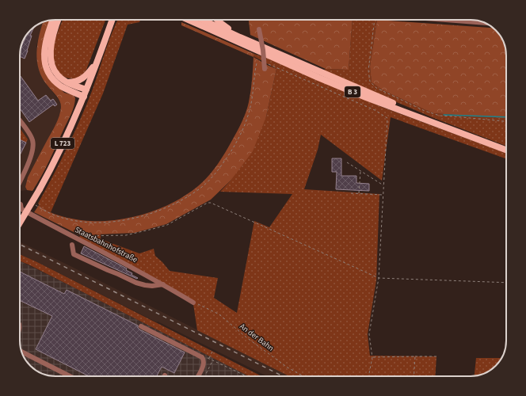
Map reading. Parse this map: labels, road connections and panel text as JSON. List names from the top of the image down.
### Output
{
  "streets": {
    "main road": ["B 3", "L 723"],
    "street": ["Staatsbahnhofstraße"],
    "path": ["An der Bahn"]
  },
  "crossings": [
    ["Staatsbahnhofstraße", "An der Bahn"]
  ]
}
